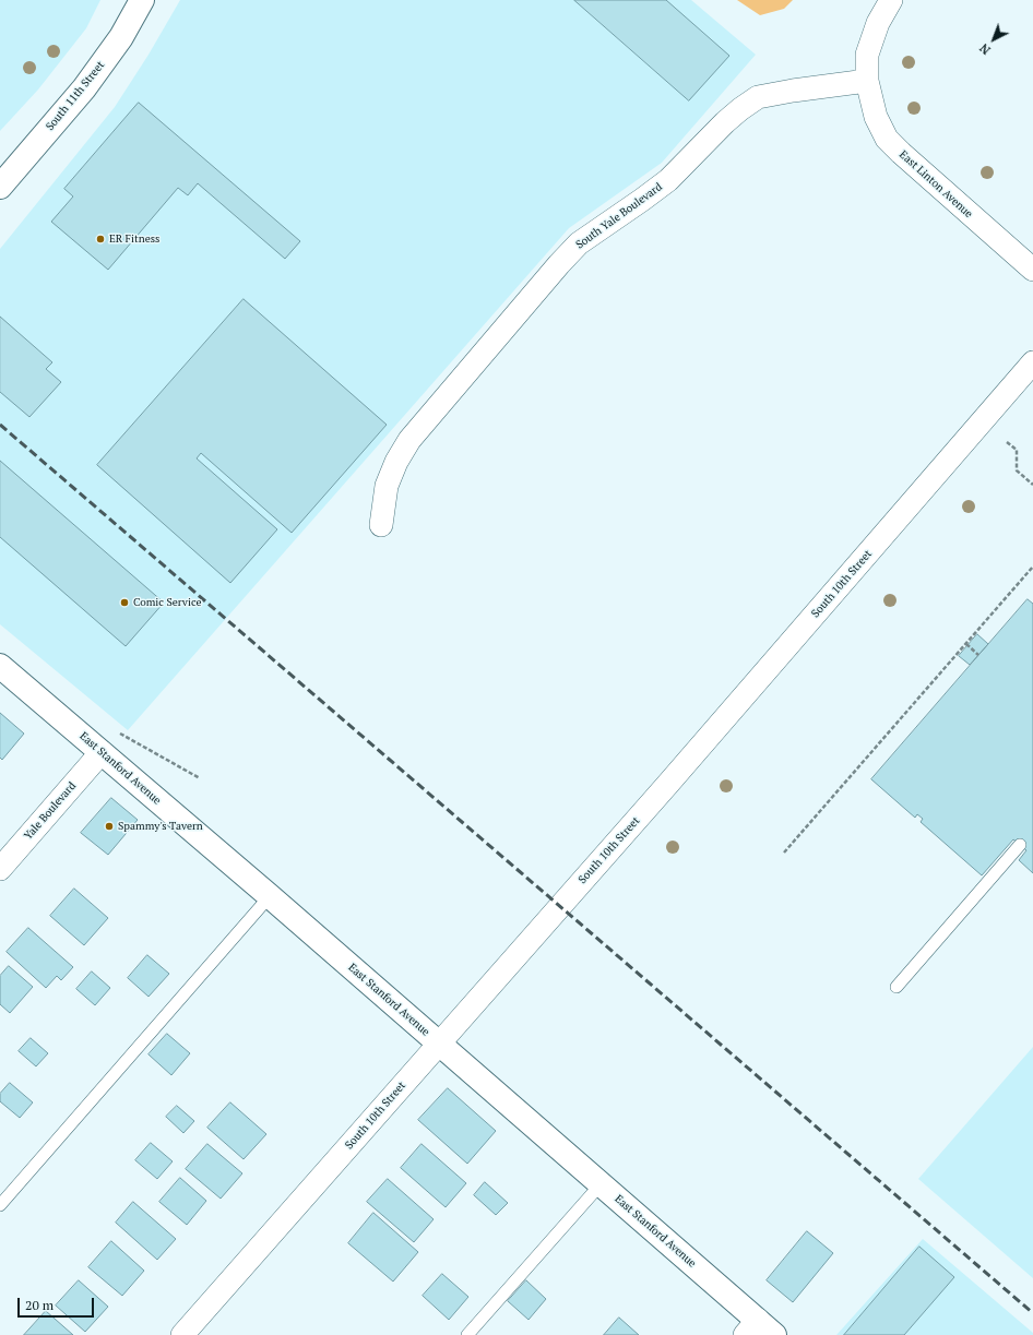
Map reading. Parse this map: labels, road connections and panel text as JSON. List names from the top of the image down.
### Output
{
  "streets": {
    "main road": ["South 11th Street", "East Stanford Avenue"],
    "street": [
      "East Linton Avenue",
      "South Yale Boulevard",
      "South 10th Street",
      "Yale Boulevard"
    ]
  },
  "crossings": [
    ["East Linton Avenue", "South Yale Boulevard"],
    ["South 10th Street", "East Stanford Avenue"],
    ["East Stanford Avenue", "Yale Boulevard"]
  ],
  "places": ["ER Fitness", "Comic Service", "Spammy's Tavern"],
  "scale_bar": "20 m",
  "north": "bottom left"
}
